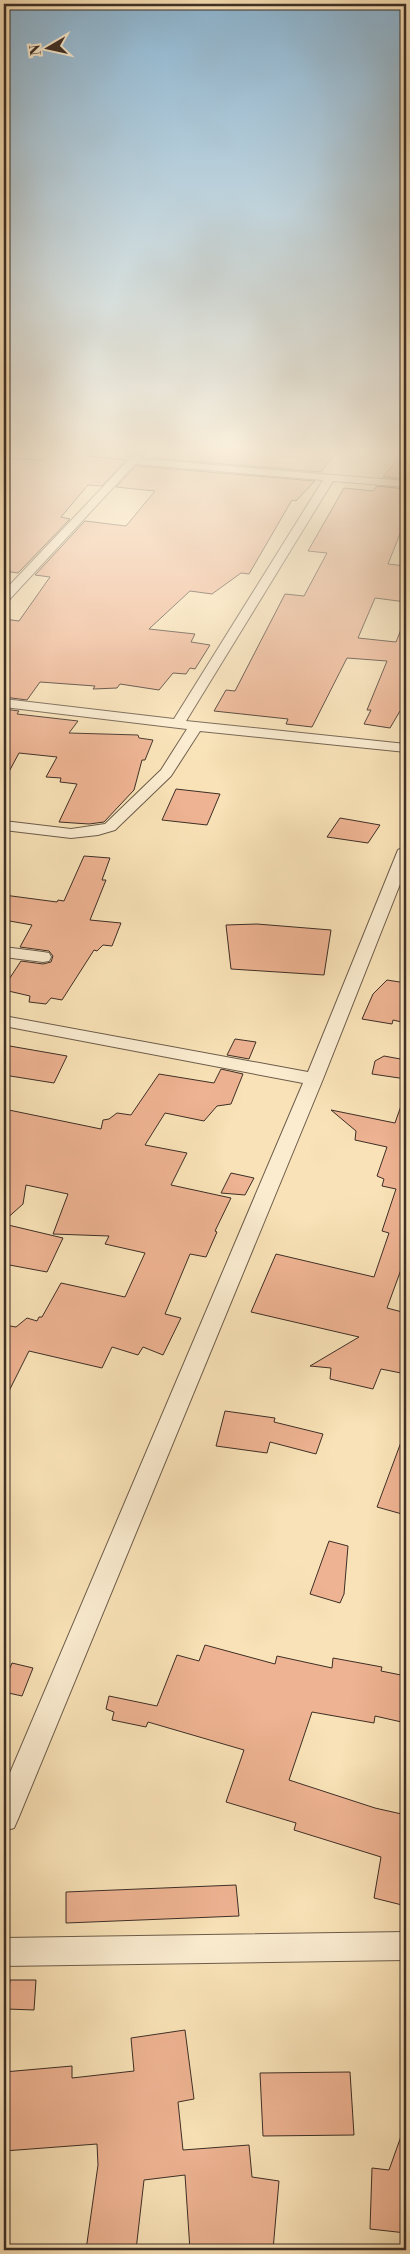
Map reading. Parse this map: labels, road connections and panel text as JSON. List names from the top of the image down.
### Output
{
  "north": "left"
}
